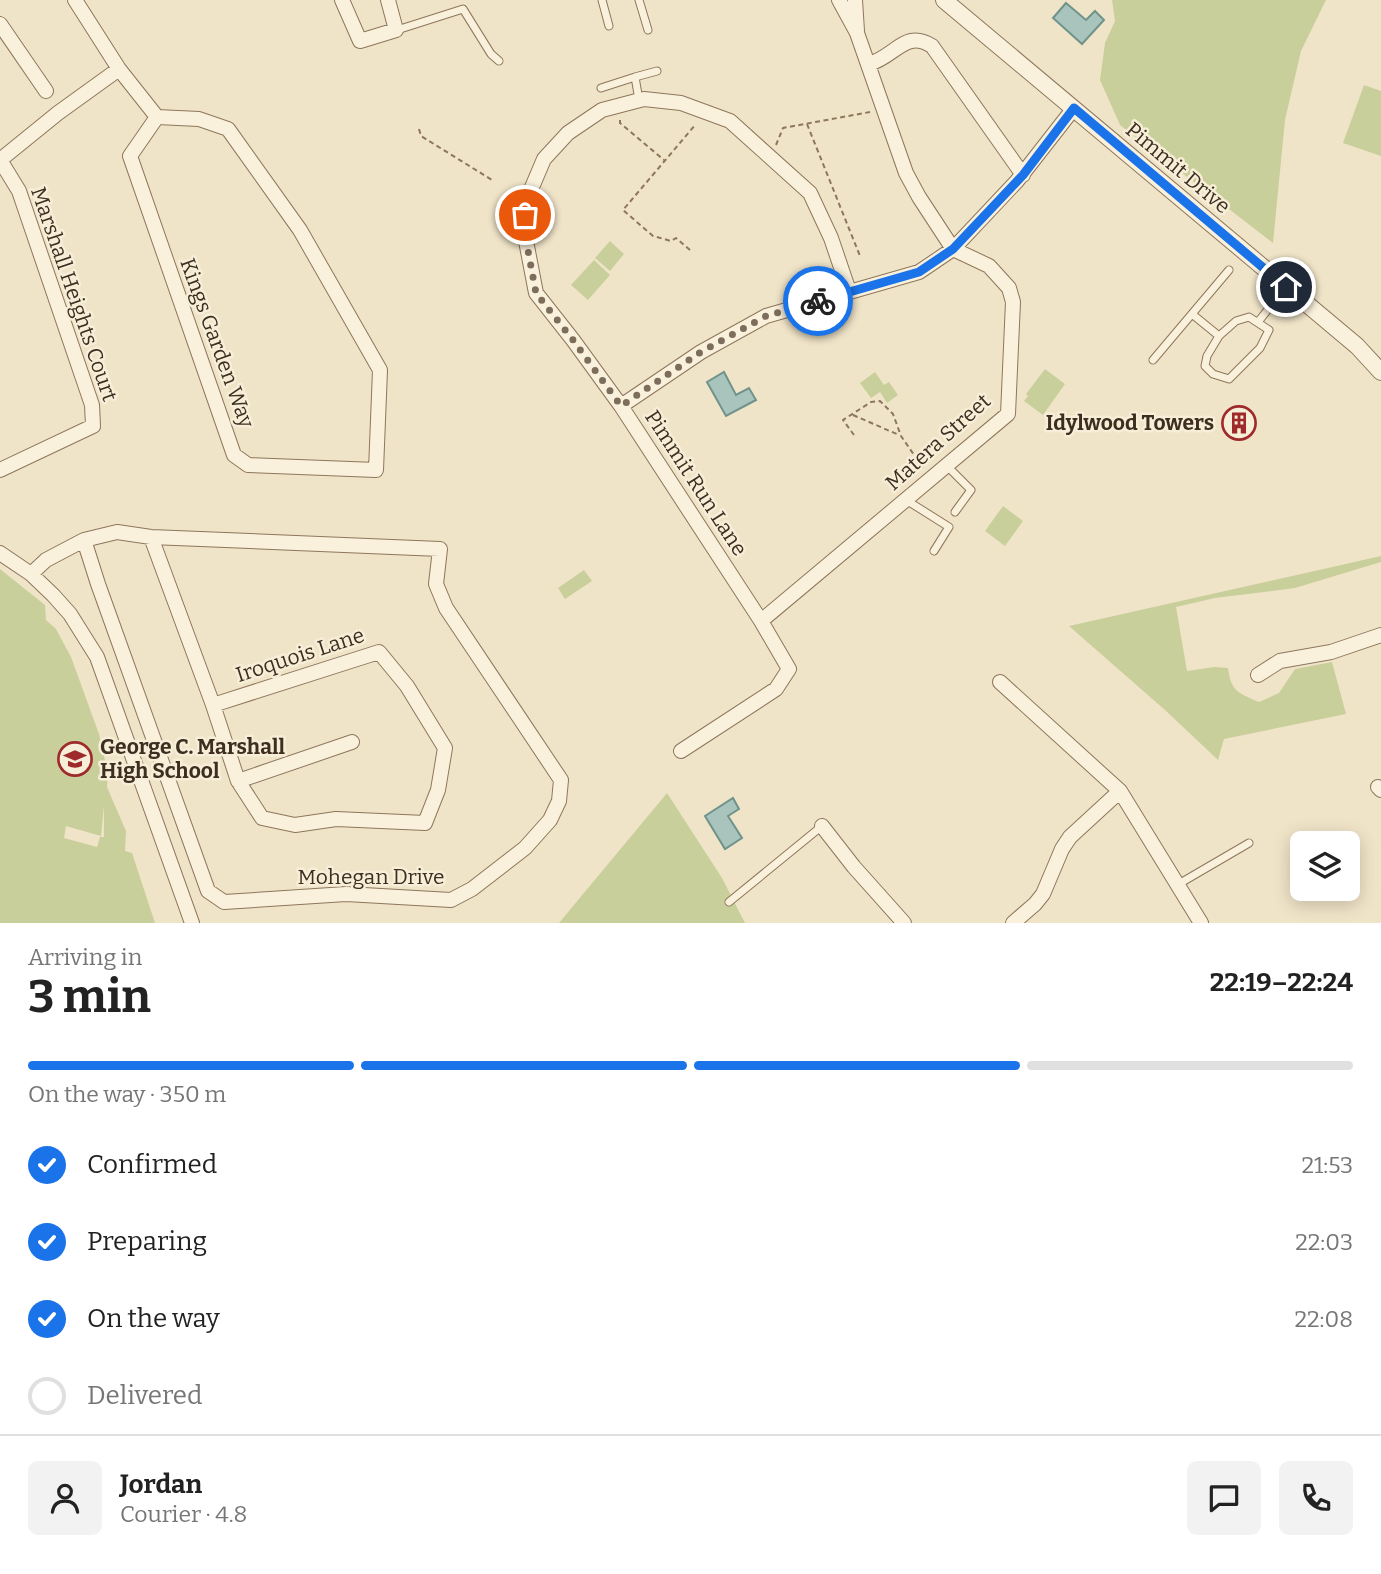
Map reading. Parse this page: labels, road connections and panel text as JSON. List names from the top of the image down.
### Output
{
  "streets": {
    "street": [
      "Pimmit Drive",
      "Marshall Heights Court",
      "Kings Garden Way",
      "Matera Street",
      "Pimmit Run Lane",
      "Iroquois Lane",
      "Mohegan Drive"
    ]
  },
  "crossings": [
    ["Matera Street", "Pimmit Run Lane"],
    ["Iroquois Lane", "Mohegan Drive"]
  ],
  "places": {
    "building": ["Idylwood Towers"],
    "school or university": ["George C. Marshall High School"]
  },
  "page": {
    "heading": ["3 min", "Arriving in", "22:19–22:24"],
    "panel": ["Jordan", "Courier · 4.8"],
    "bar": "On the way · 350 m",
    "list": [
      ["Confirmed", "21:53"],
      ["Preparing", "22:03"],
      ["On the way", "22:08"],
      "Delivered"
    ]
  }
}
